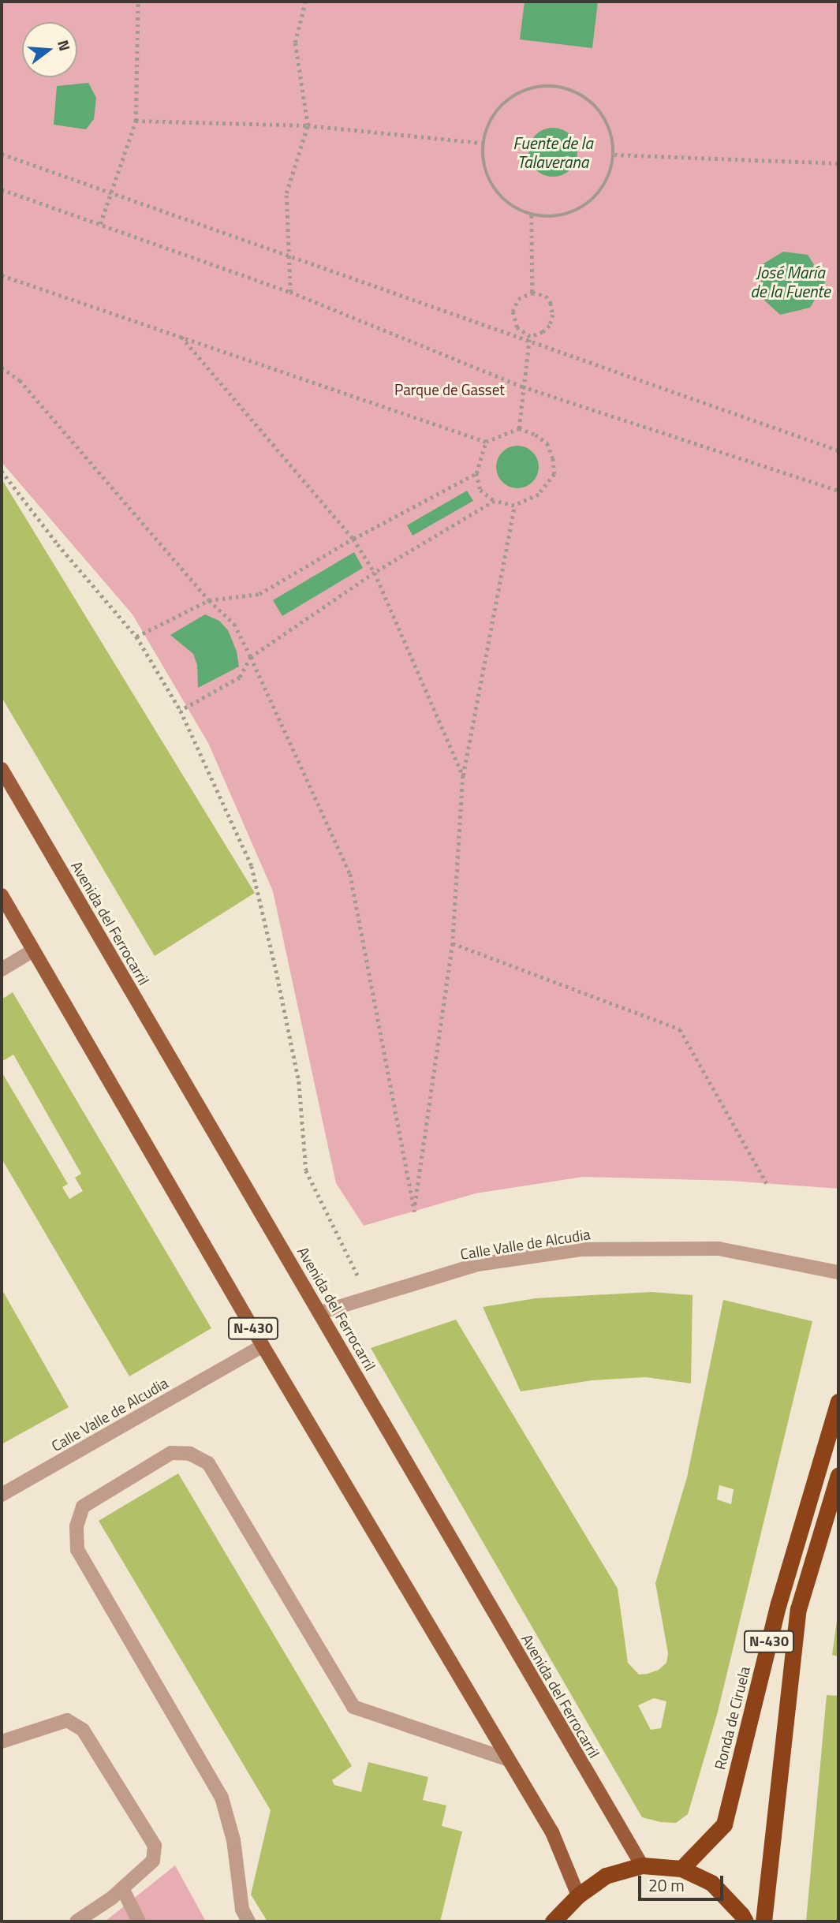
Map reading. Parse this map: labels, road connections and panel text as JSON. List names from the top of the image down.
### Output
{
  "streets": {
    "highway": ["N-430", "Ronda de Ciruela"],
    "main road": ["Avenida del Ferrocarril"],
    "street": ["Calle Valle de Alcudia"]
  },
  "crossings": [
    ["Avenida del Ferrocarril", "Calle Valle de Alcudia"],
    ["Calle Valle de Alcudia", "N-430"]
  ],
  "water": ["Fuente de la Talaverana", "José María de la Fuente"],
  "parks": ["Parque de Gasset"],
  "scale_bar": "20 m",
  "north": "right"
}
